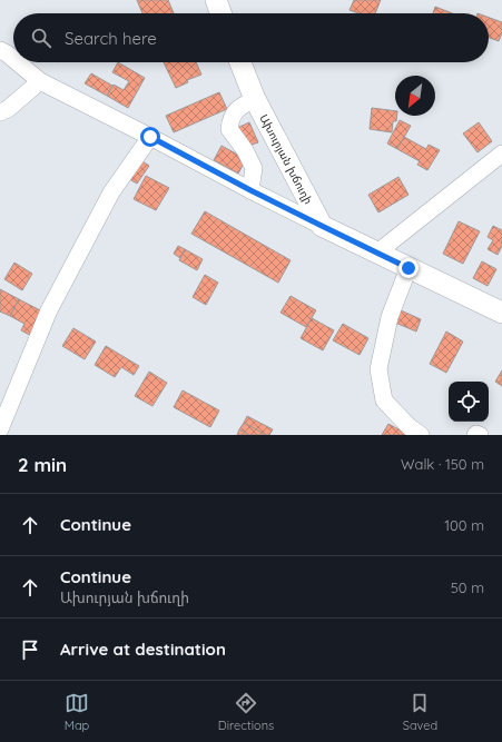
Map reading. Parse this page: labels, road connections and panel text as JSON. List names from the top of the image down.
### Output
{
  "streets": {
    "main road": ["Ախուրյան խճուղի"]
  },
  "north": "bottom left",
  "page": {
    "search": "Search here",
    "heading": ["2 min", "Walk · 150 m"],
    "list": [
      ["Continue", "100 m"],
      ["Continue", "Ախուրյան խճուղի", "50 m"],
      "Arrive at destination"
    ],
    "nav": ["Map", "Directions", "Saved"]
  }
}
